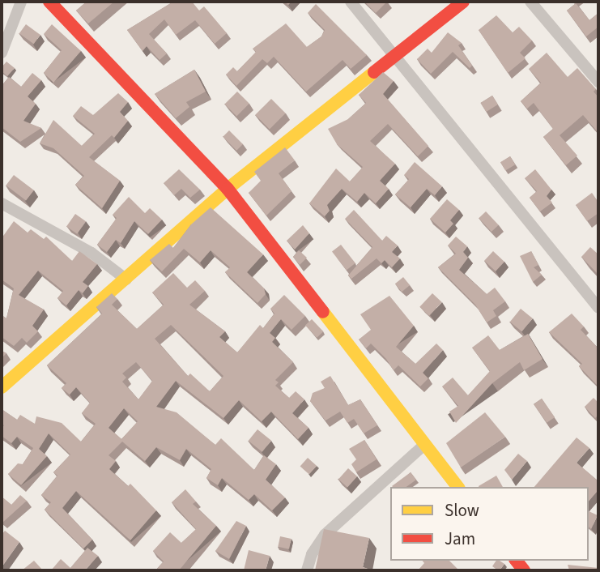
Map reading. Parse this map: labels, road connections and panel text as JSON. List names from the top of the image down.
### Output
{
  "legend": ["Slow", "Jam"]
}
